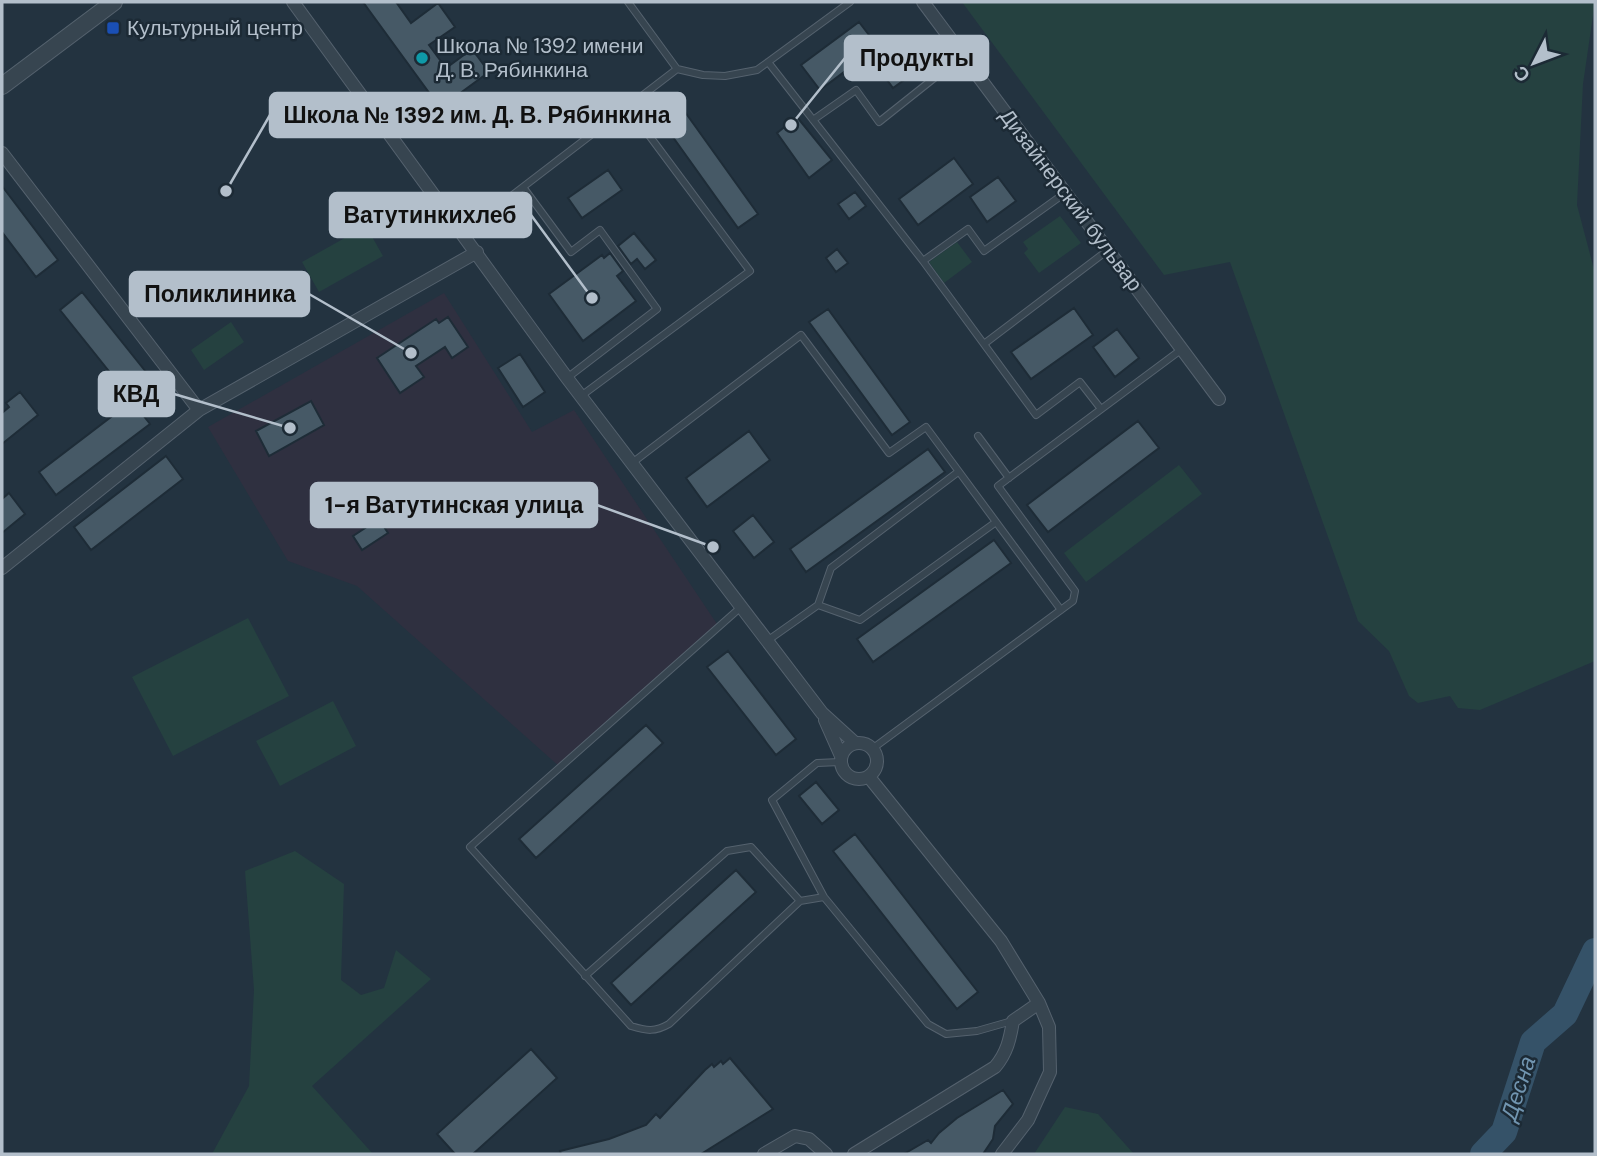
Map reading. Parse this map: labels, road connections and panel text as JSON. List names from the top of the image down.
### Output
{
  "streets": {
    "street": ["Дизайнерский бульвар"]
  },
  "water": ["Десна"],
  "places": {
    "transit": ["Культурный центр"],
    "other": [
      "Школа № 1392 имени Д. В. Рябинкина",
      "Продукты",
      "Школа № 1392 им. Д. В. Рябинкина",
      "Ватутинкихлеб",
      "Поликлиника",
      "КВД",
      "1-я Ватутинская улица"
    ]
  },
  "north": "bottom left"
}
